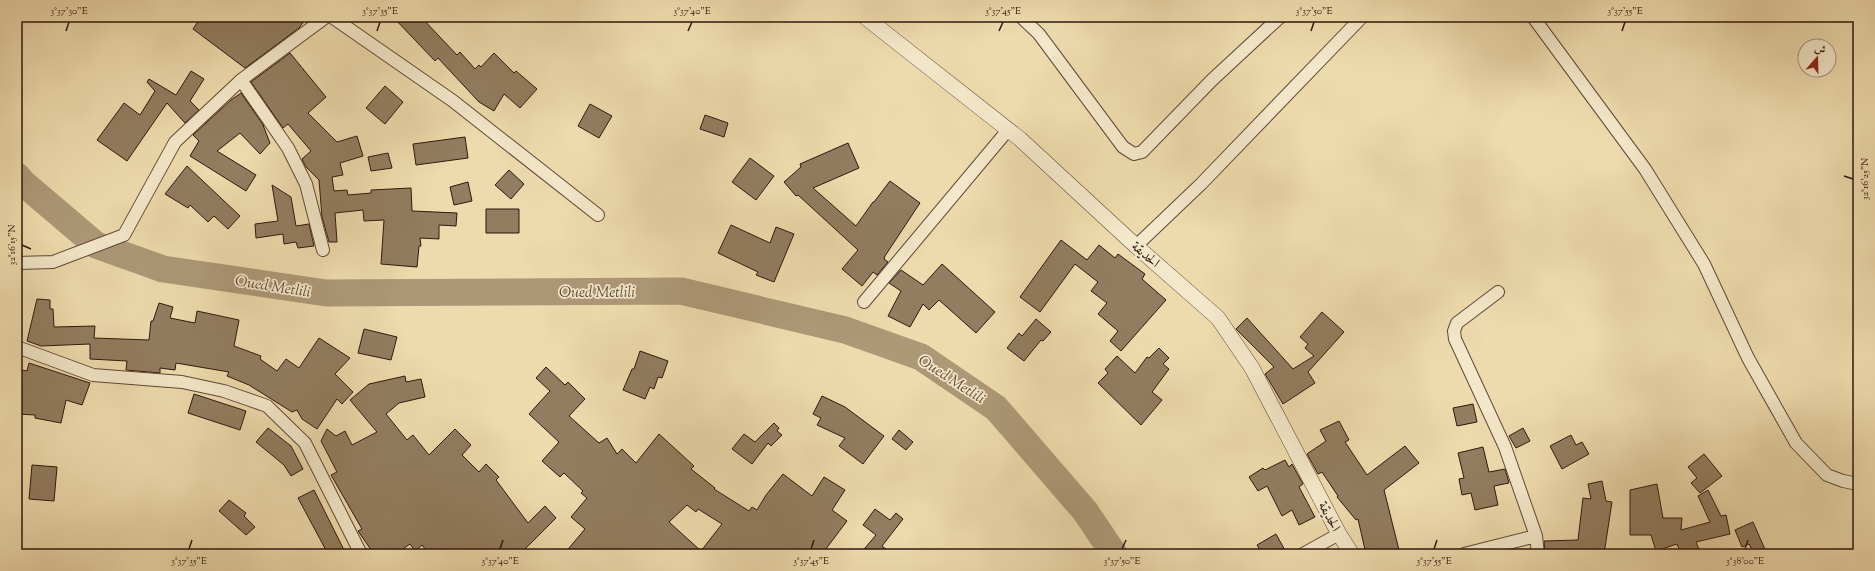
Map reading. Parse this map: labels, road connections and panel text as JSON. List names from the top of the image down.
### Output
{
  "streets": {
    "street": ["الحديقة"]
  },
  "water": ["Oued Metlili"],
  "north": "top",
  "coordinates": [
    "3°37'30\"E",
    "3°37'35\"E",
    "3°37'40\"E",
    "3°37'45\"E",
    "3°37'50\"E",
    "3°37'55\"E",
    "32°16'25\"N",
    "32°16'15\"N",
    "3°38'00\"E"
  ]
}
